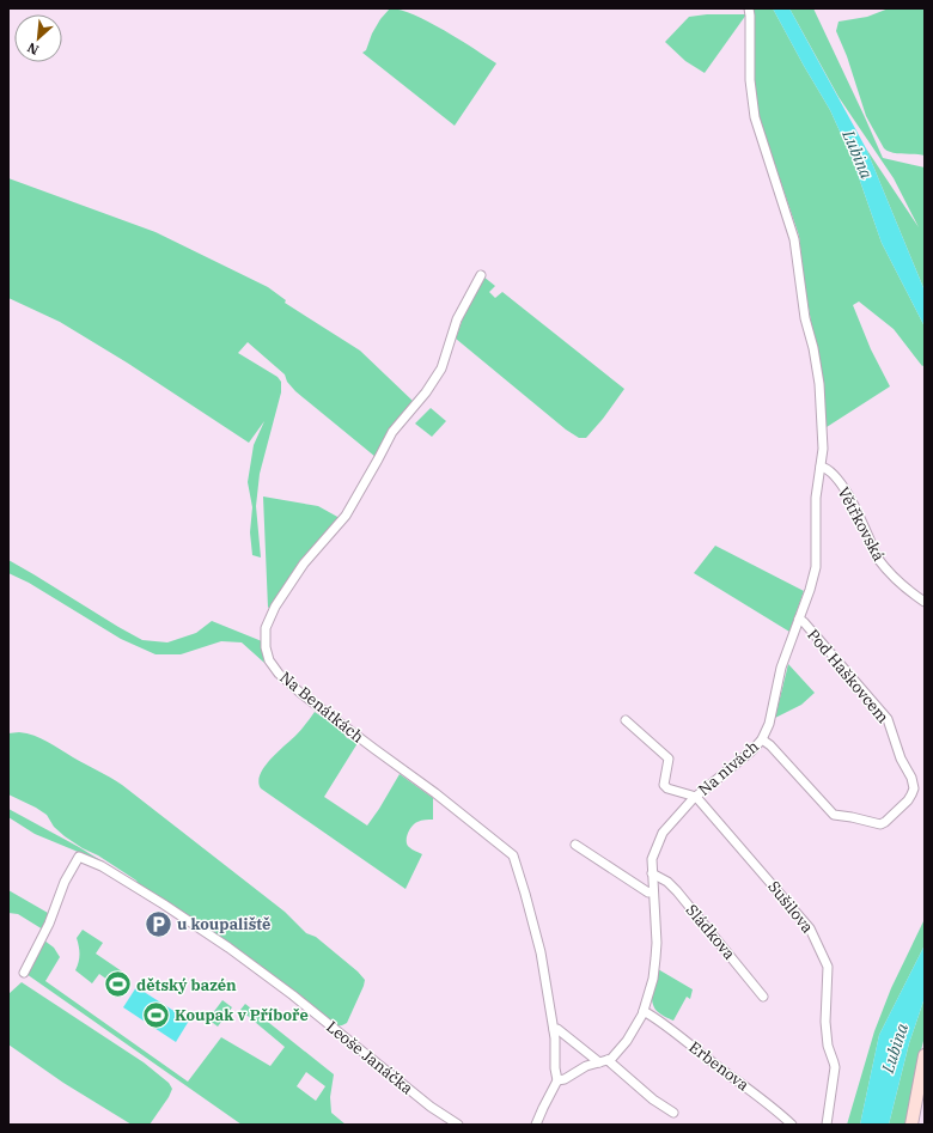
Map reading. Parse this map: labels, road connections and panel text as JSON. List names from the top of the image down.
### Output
{
  "streets": {
    "street": [
      "Větřkovská",
      "Pod Haškovcem",
      "Na Benátkách",
      "Na nivách",
      "Sušilova",
      "Sládkova",
      "Leoše Janáčka",
      "Erbenova"
    ]
  },
  "crossings": [
    ["Větřkovská", "Na nivách"],
    ["Pod Haškovcem", "Na nivách"],
    ["Na Benátkách", "Na nivách"],
    ["Na nivách", "Sušilova"],
    ["Na nivách", "Sládkova"],
    ["Na nivách", "Erbenova"]
  ],
  "water": ["Lubina"],
  "places": {
    "parking": ["u koupaliště"],
    "sports": ["dětský bazén", "Koupak v Příboře"]
  },
  "north": "bottom left"
}
